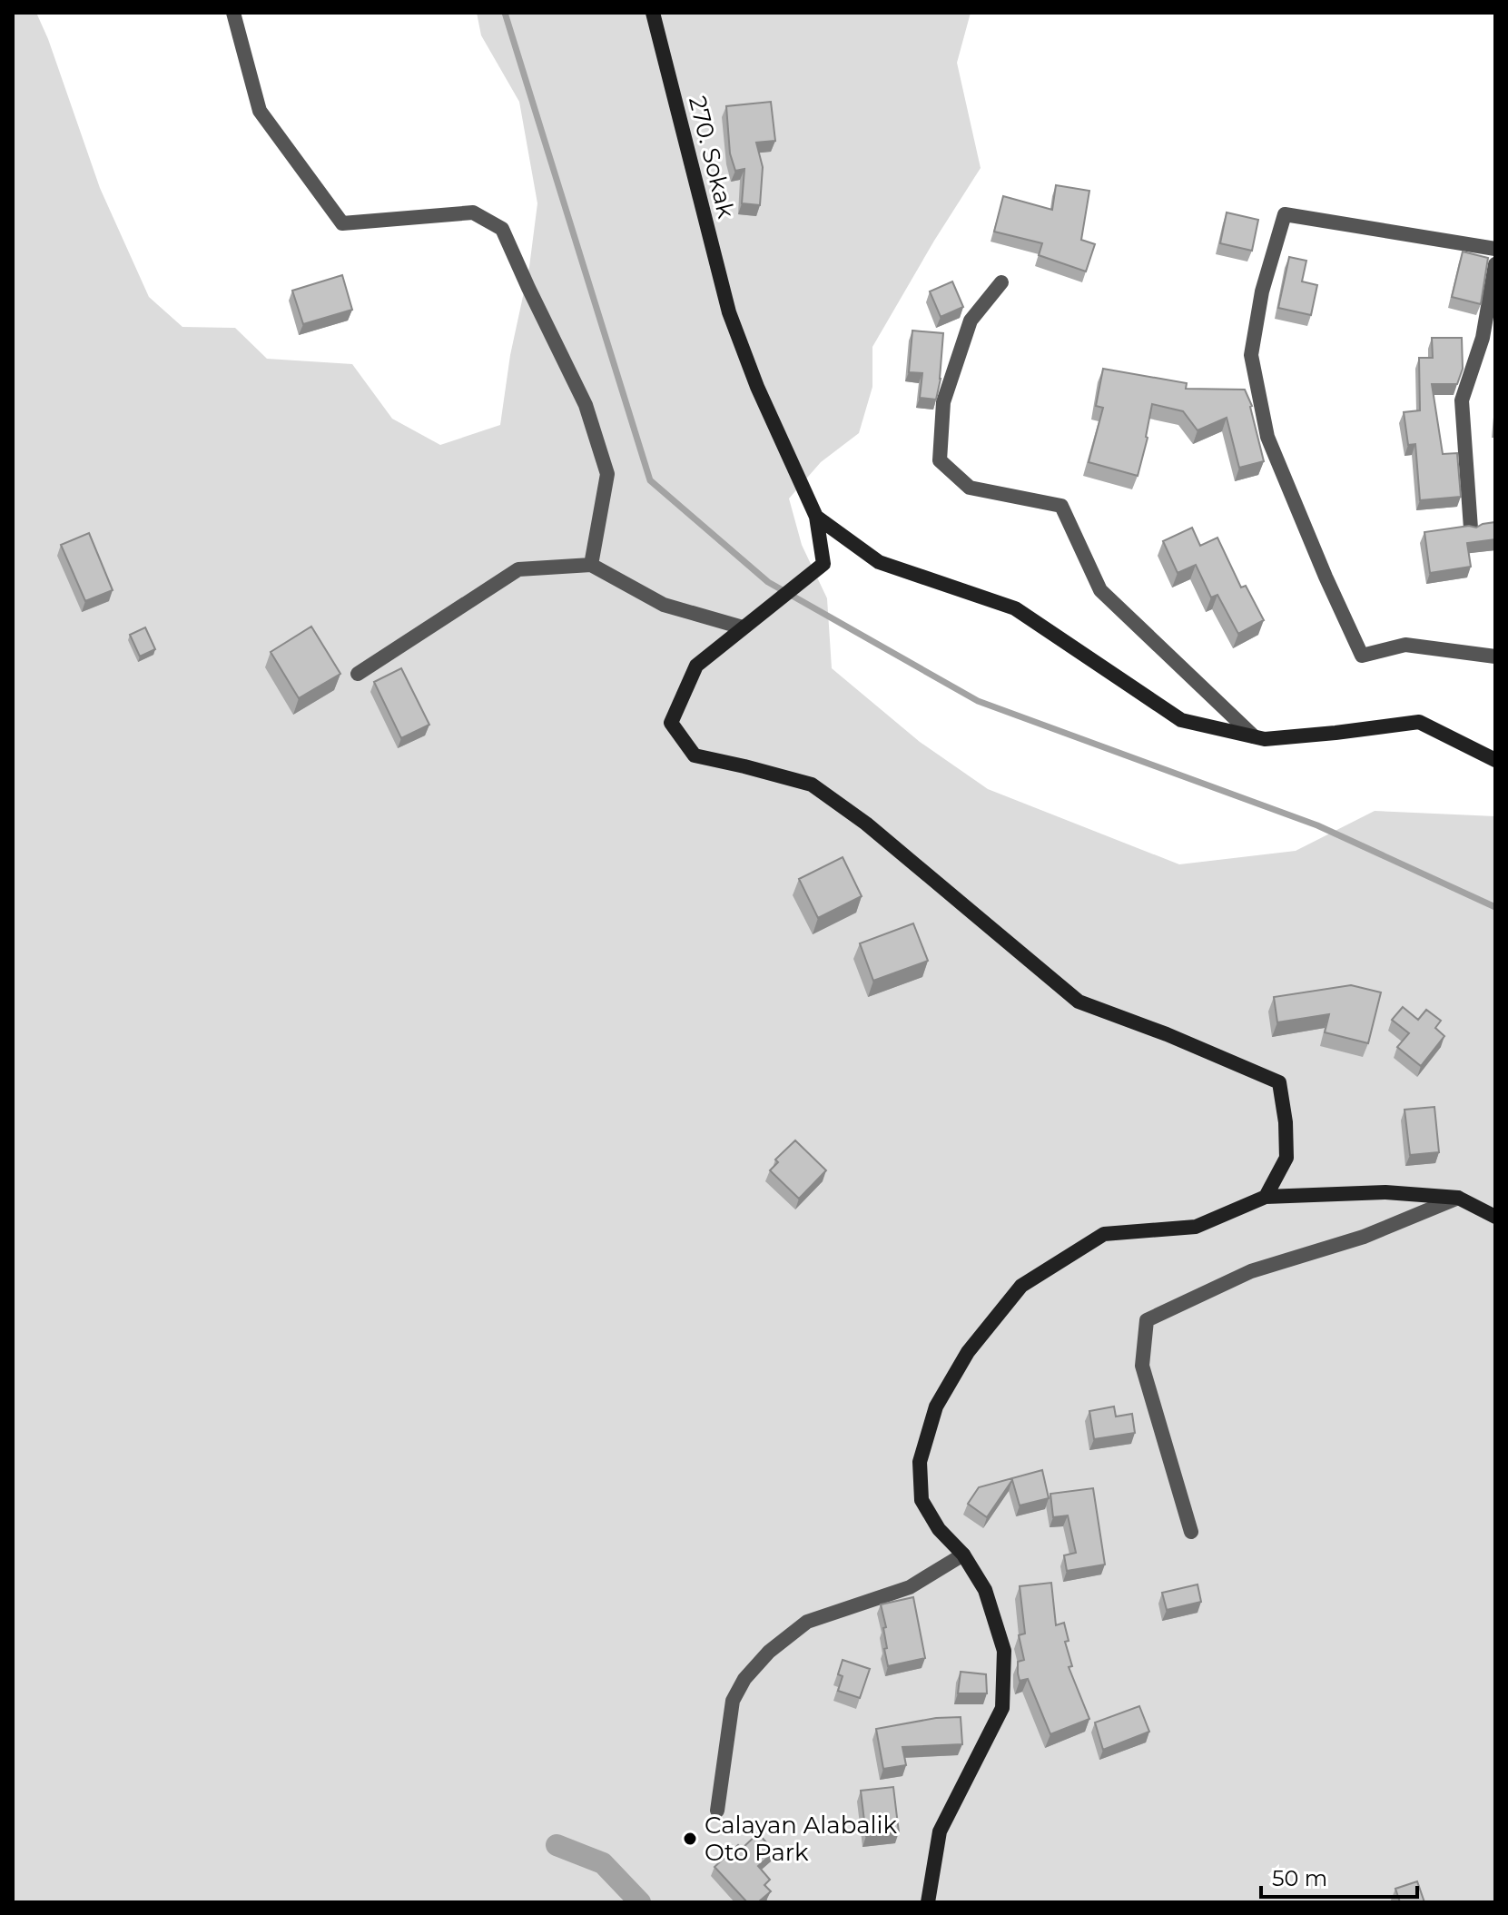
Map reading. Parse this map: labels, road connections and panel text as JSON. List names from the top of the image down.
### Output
{
  "streets": {
    "street": ["270. Sokak"]
  },
  "places": ["Calayan Alabalik Oto Park"],
  "scale_bar": "50 m"
}
